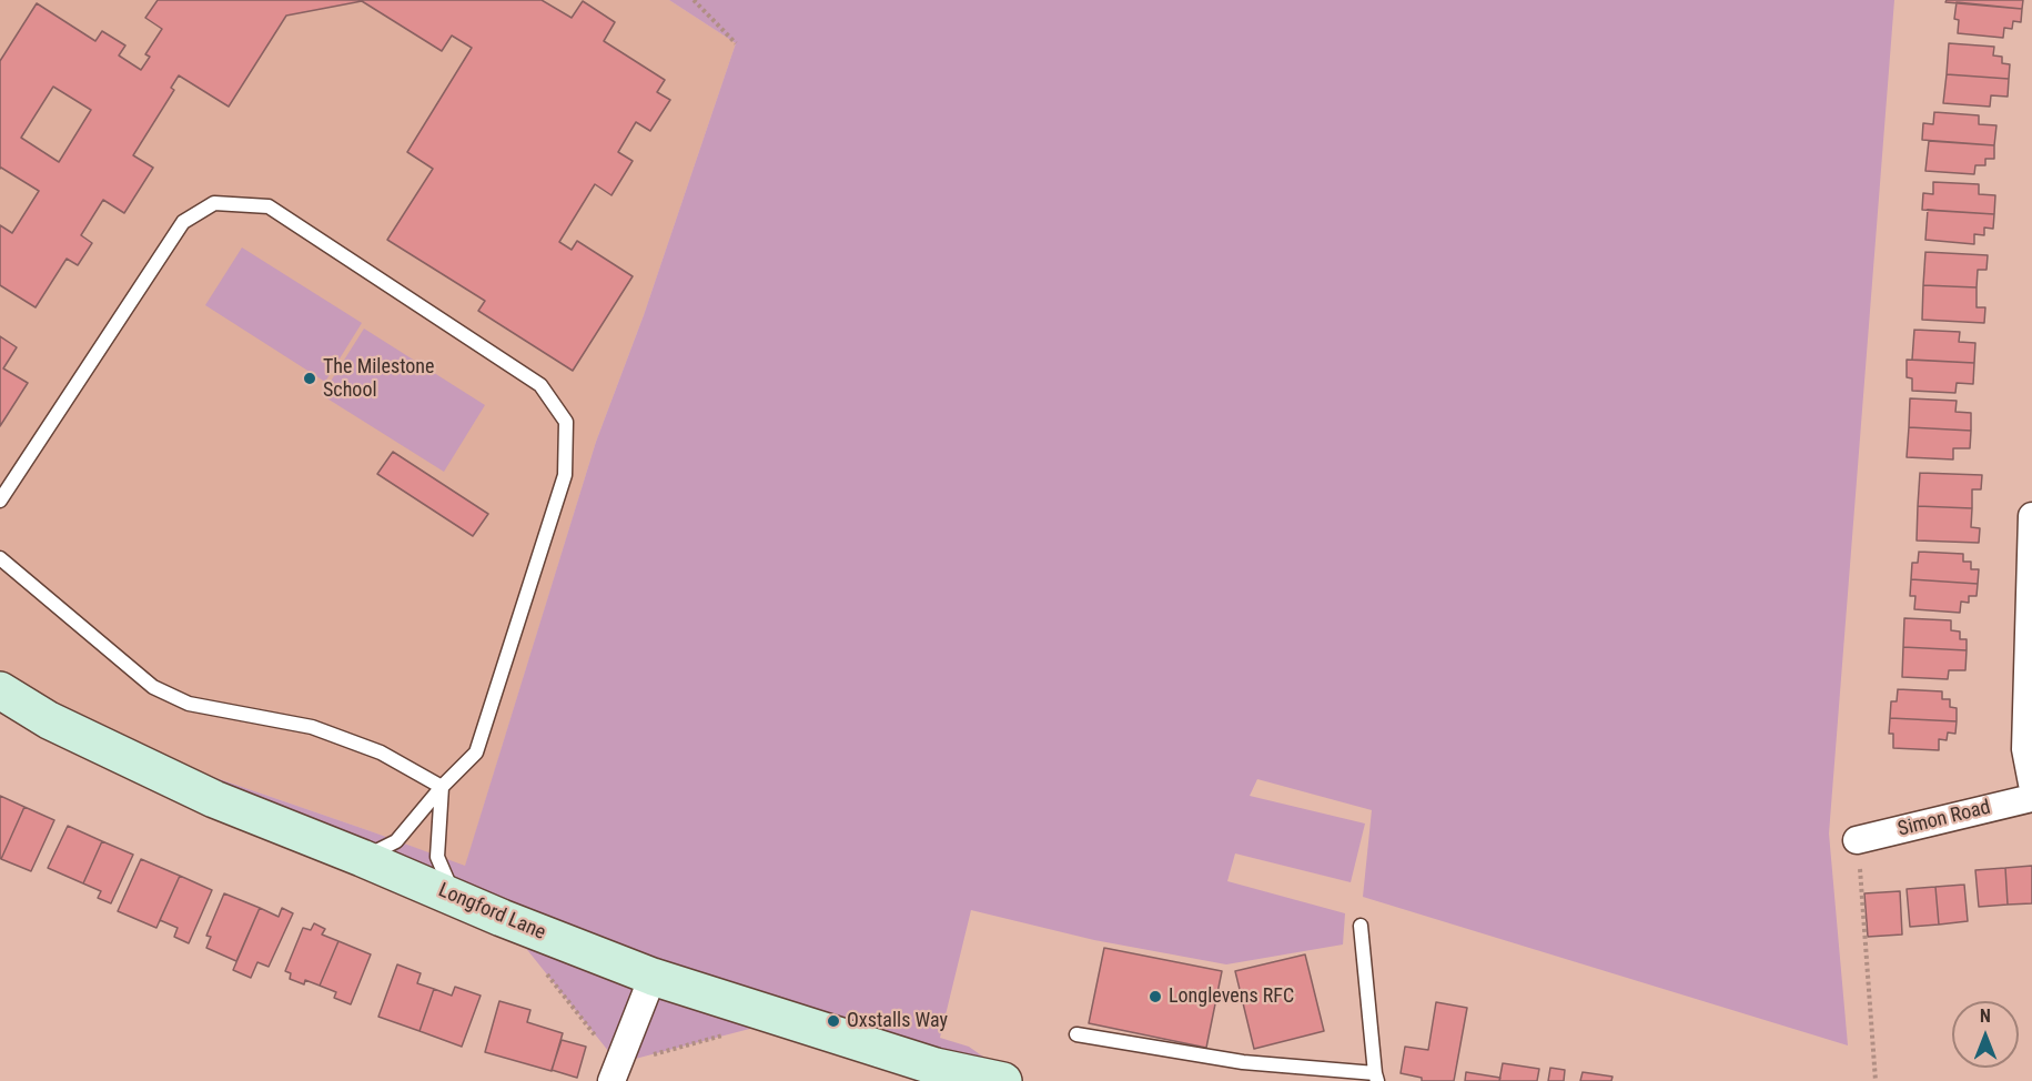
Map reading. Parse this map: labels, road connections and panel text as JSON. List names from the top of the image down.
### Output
{
  "streets": {
    "street": ["Simon Road", "Longford Lane"]
  },
  "places": ["The Milestone School", "Longlevens RFC", "Oxstalls Way"],
  "north": "top"
}
